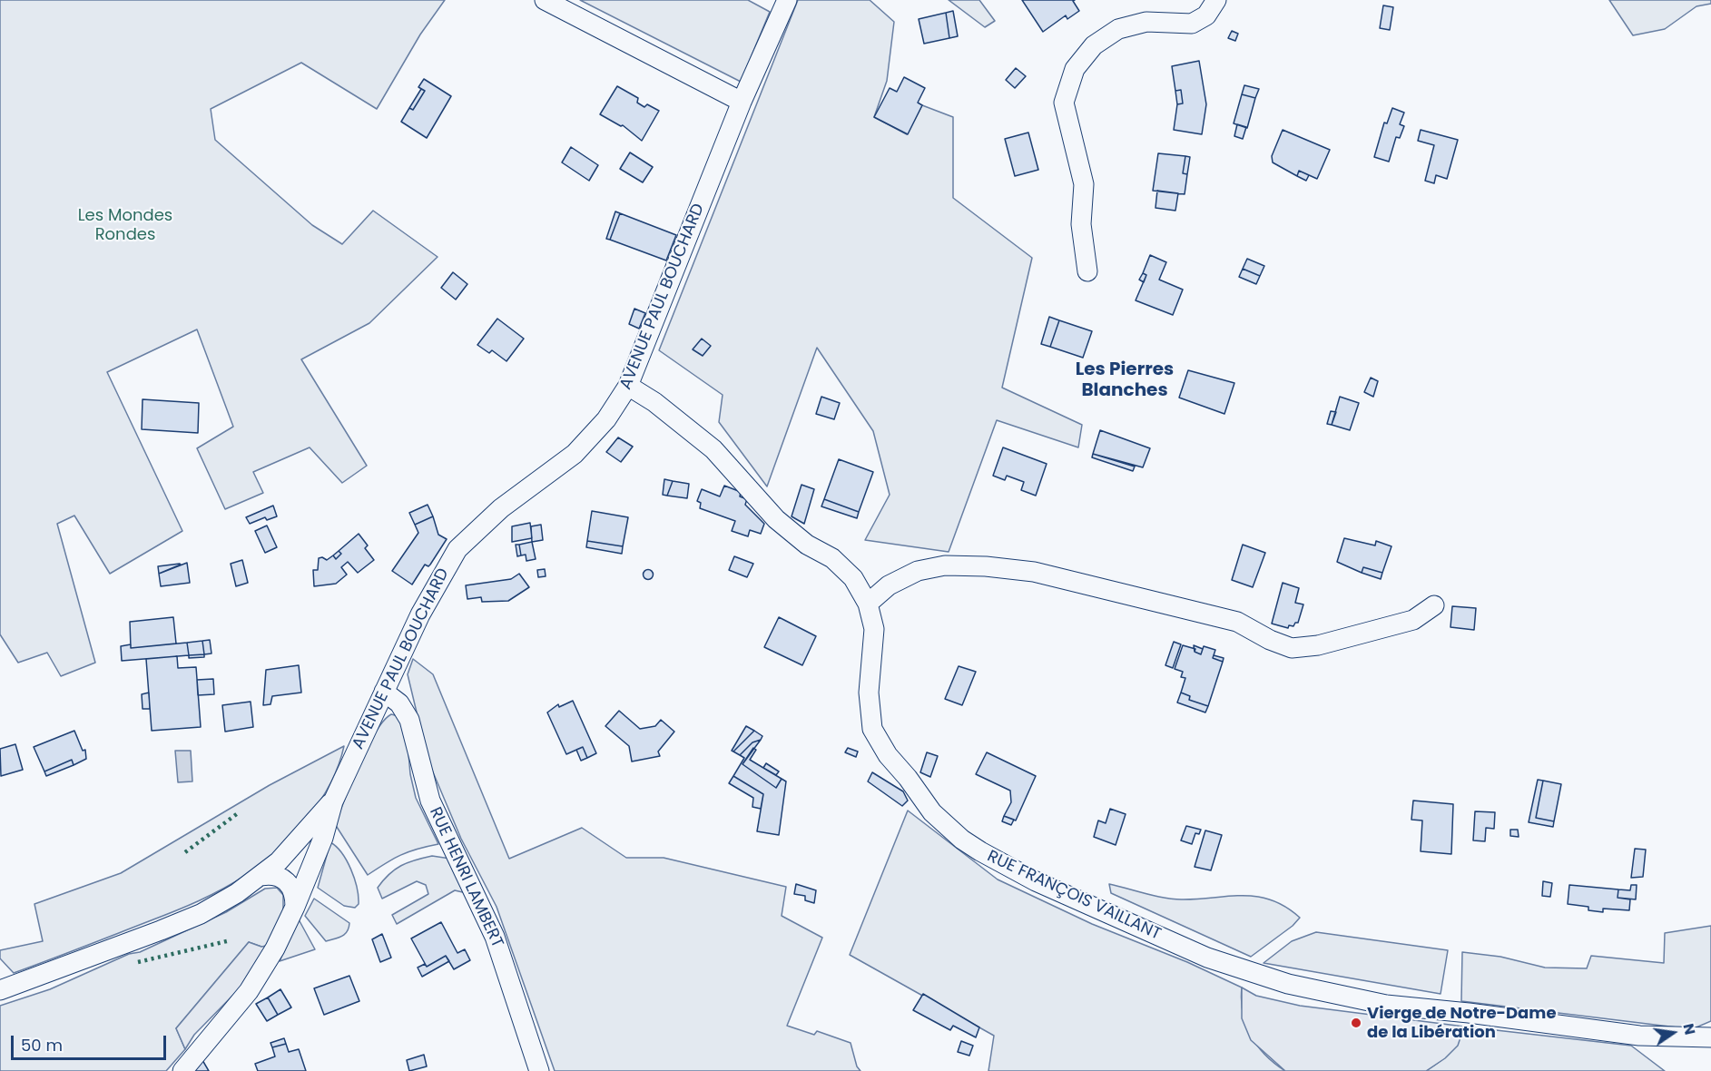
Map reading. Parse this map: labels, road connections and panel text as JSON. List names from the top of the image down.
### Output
{
  "streets": {
    "street": ["AVENUE PAUL BOUCHARD", "RUE HENRI LAMBERT", "RUE FRANÇOIS VAILLANT"]
  },
  "crossings": [
    ["AVENUE PAUL BOUCHARD", "RUE HENRI LAMBERT"],
    ["AVENUE PAUL BOUCHARD", "RUE FRANÇOIS VAILLANT"]
  ],
  "districts": ["Les Pierres Blanches"],
  "parks": ["Les Mondes Rondes"],
  "places": ["Vierge de Notre-Dame de la Libération"],
  "scale_bar": "50 m",
  "north": "right"
}
